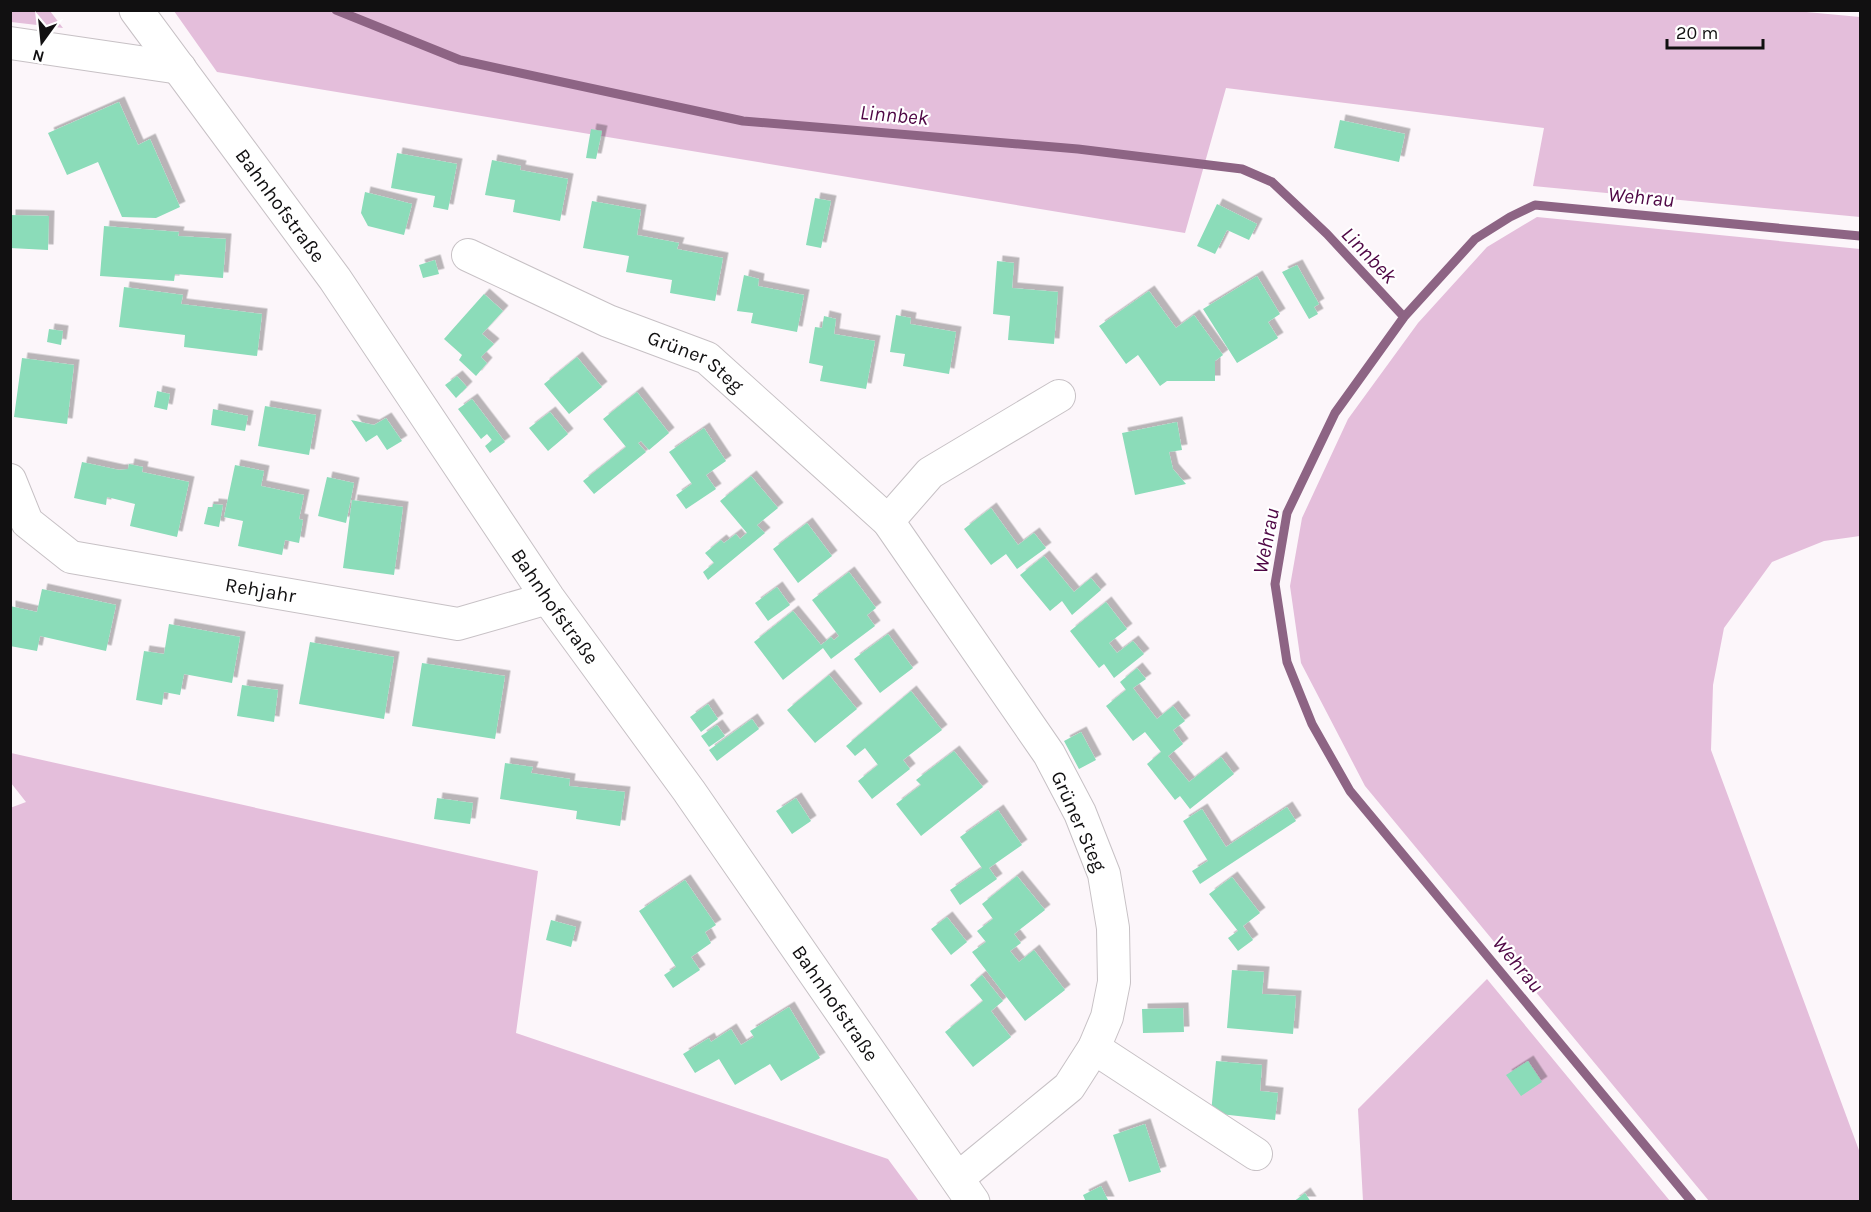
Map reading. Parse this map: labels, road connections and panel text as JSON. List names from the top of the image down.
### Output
{
  "streets": {
    "main road": ["Bahnhofstraße"],
    "street": ["Grüner Steg", "Rehjahr"]
  },
  "crossings": [
    ["Bahnhofstraße", "Grüner Steg"],
    ["Bahnhofstraße", "Rehjahr"]
  ],
  "water": ["Linnbek", "Wehrau"],
  "scale_bar": "20 m",
  "north": "bottom"
}
